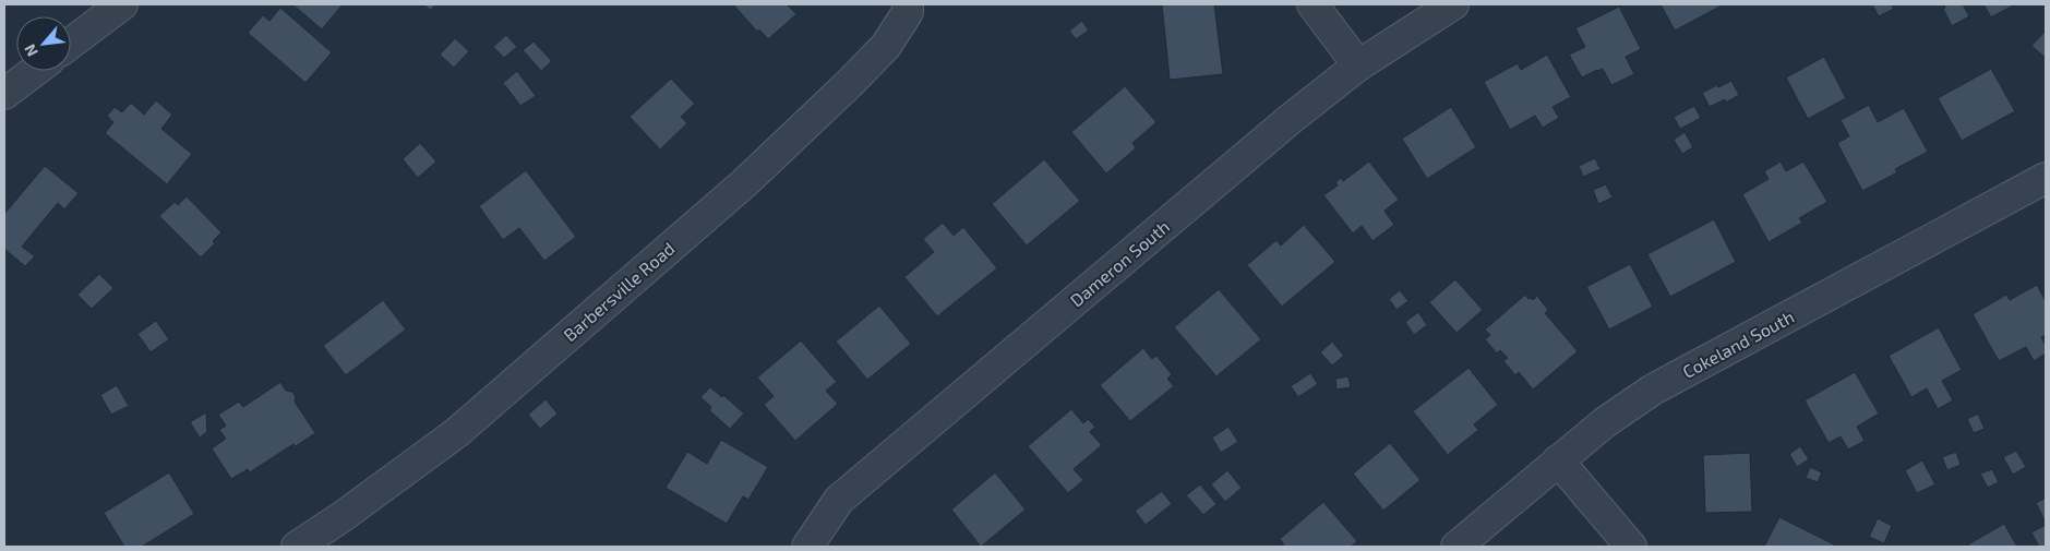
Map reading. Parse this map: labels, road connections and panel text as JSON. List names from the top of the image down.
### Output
{
  "streets": {
    "street": ["Dameron South", "Barbersville Road", "Cokeland South"]
  },
  "north": "bottom left"
}
